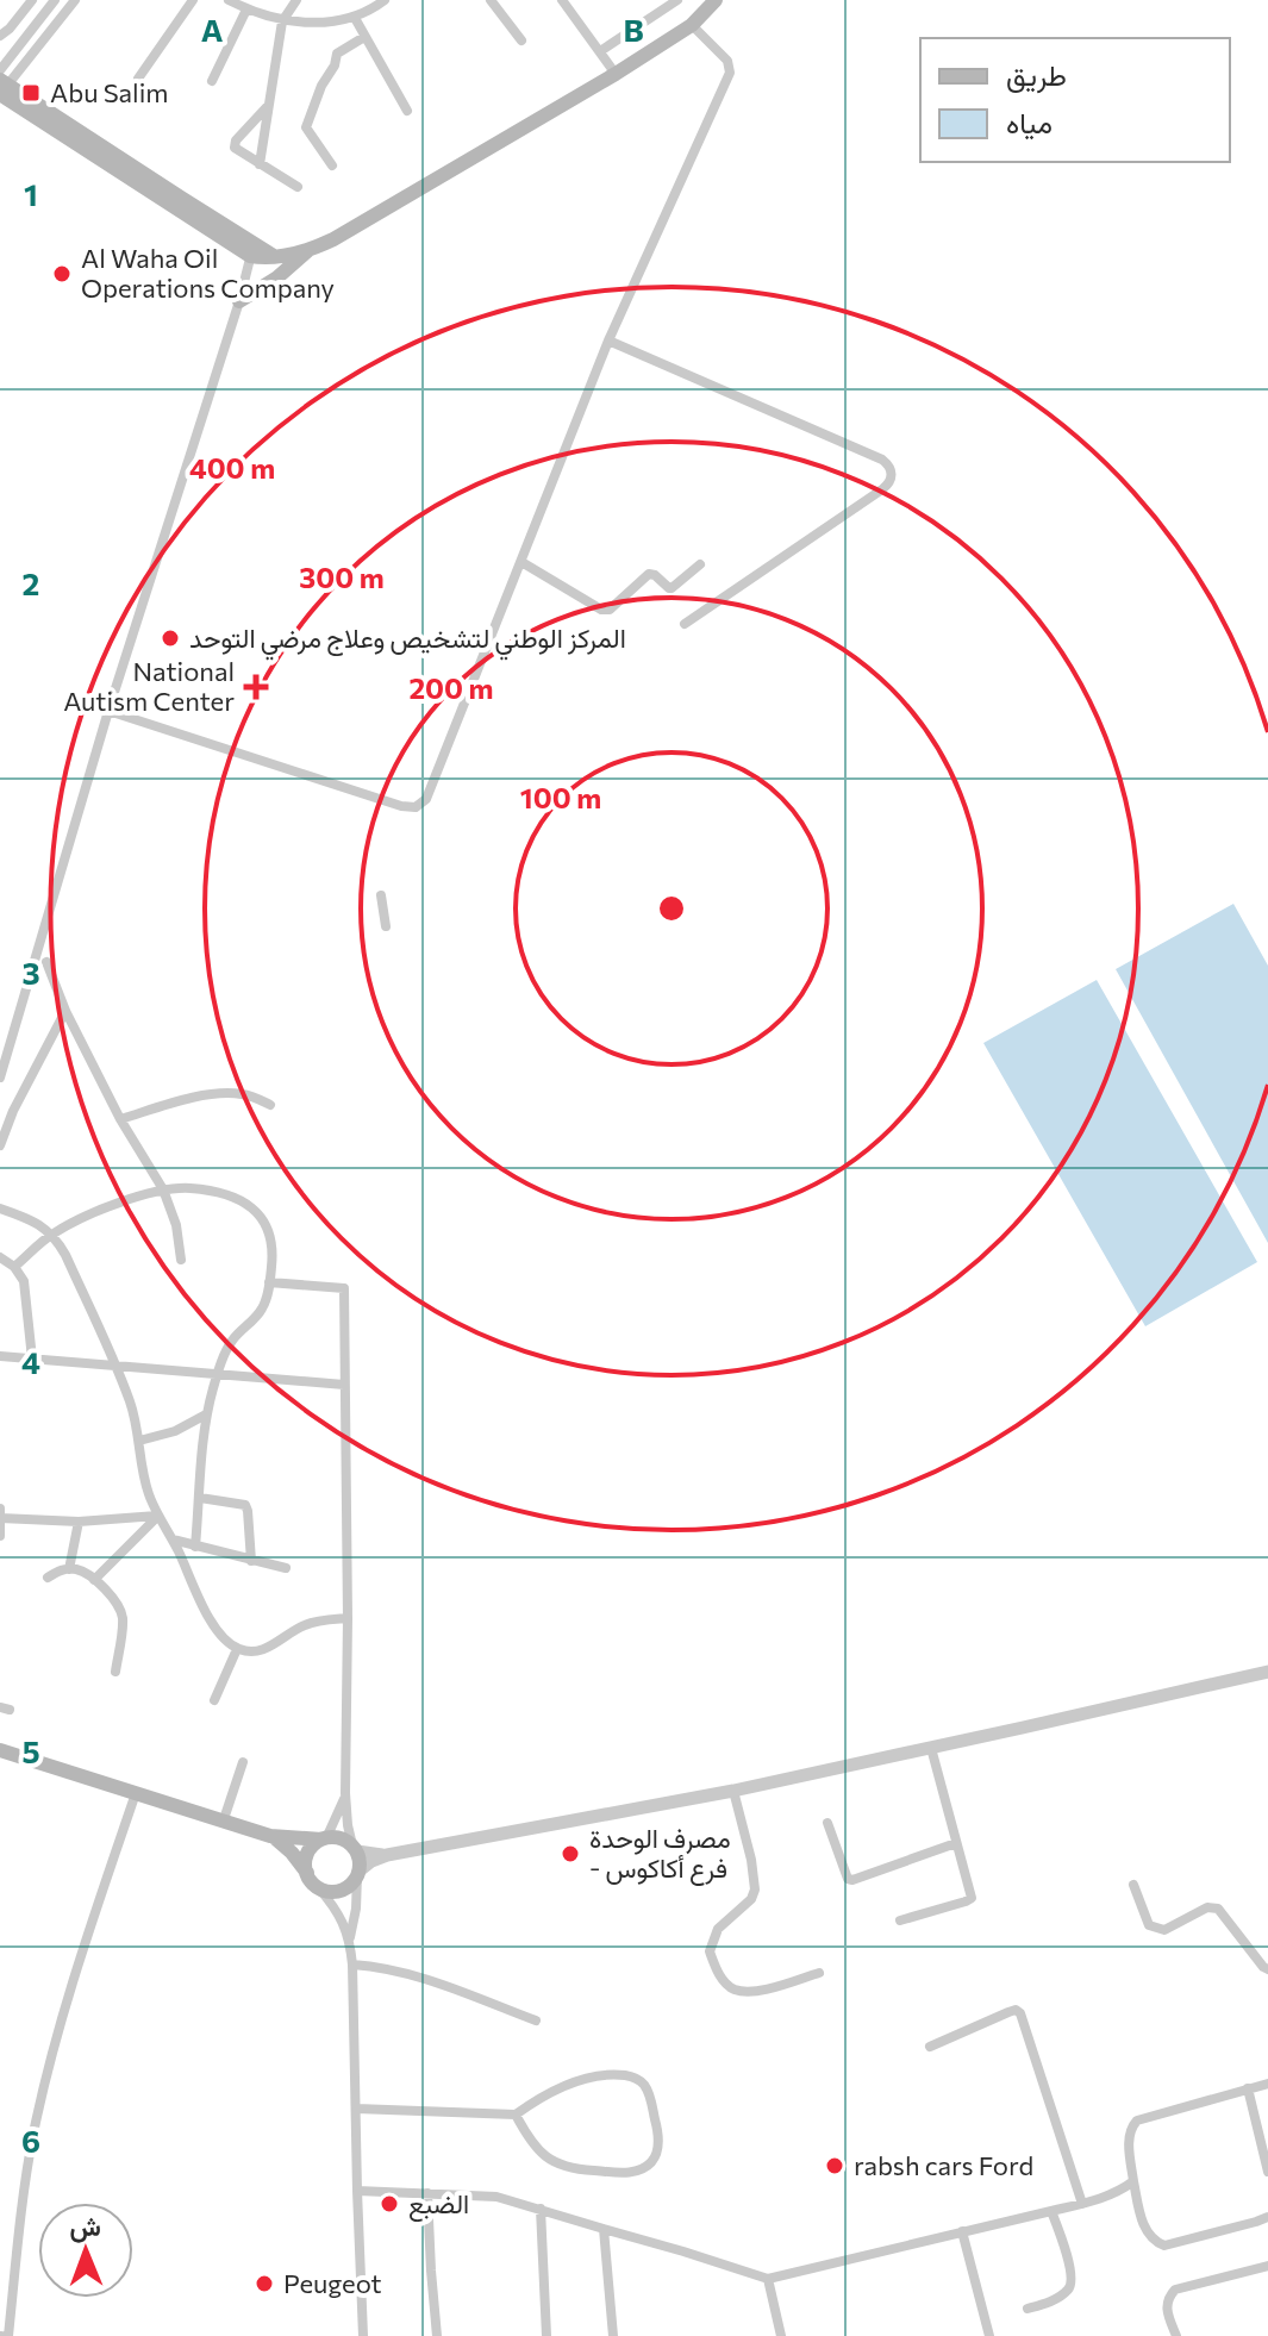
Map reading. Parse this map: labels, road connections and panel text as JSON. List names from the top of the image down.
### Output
{
  "places": {
    "transit": ["Abu Salim"],
    "other": [
      "Al Waha Oil Operations Company",
      "المركز الوطني لتشخيص وعلاج مرضي التوحد",
      "مصرف الوحدة - فرع أكاكوس",
      "rabsh cars Ford",
      "الضبع",
      "Peugeot"
    ],
    "health": ["National Autism Center"]
  },
  "legend": ["طريق", "مياه"],
  "north": "top",
  "grid": {
    "columns": ["A", "B"],
    "rows": [
      "1",
      "2",
      "3",
      "4",
      "5",
      "6"
    ]
  },
  "rings": [
    "400 m",
    "300 m",
    "200 m",
    "100 m"
  ]
}
